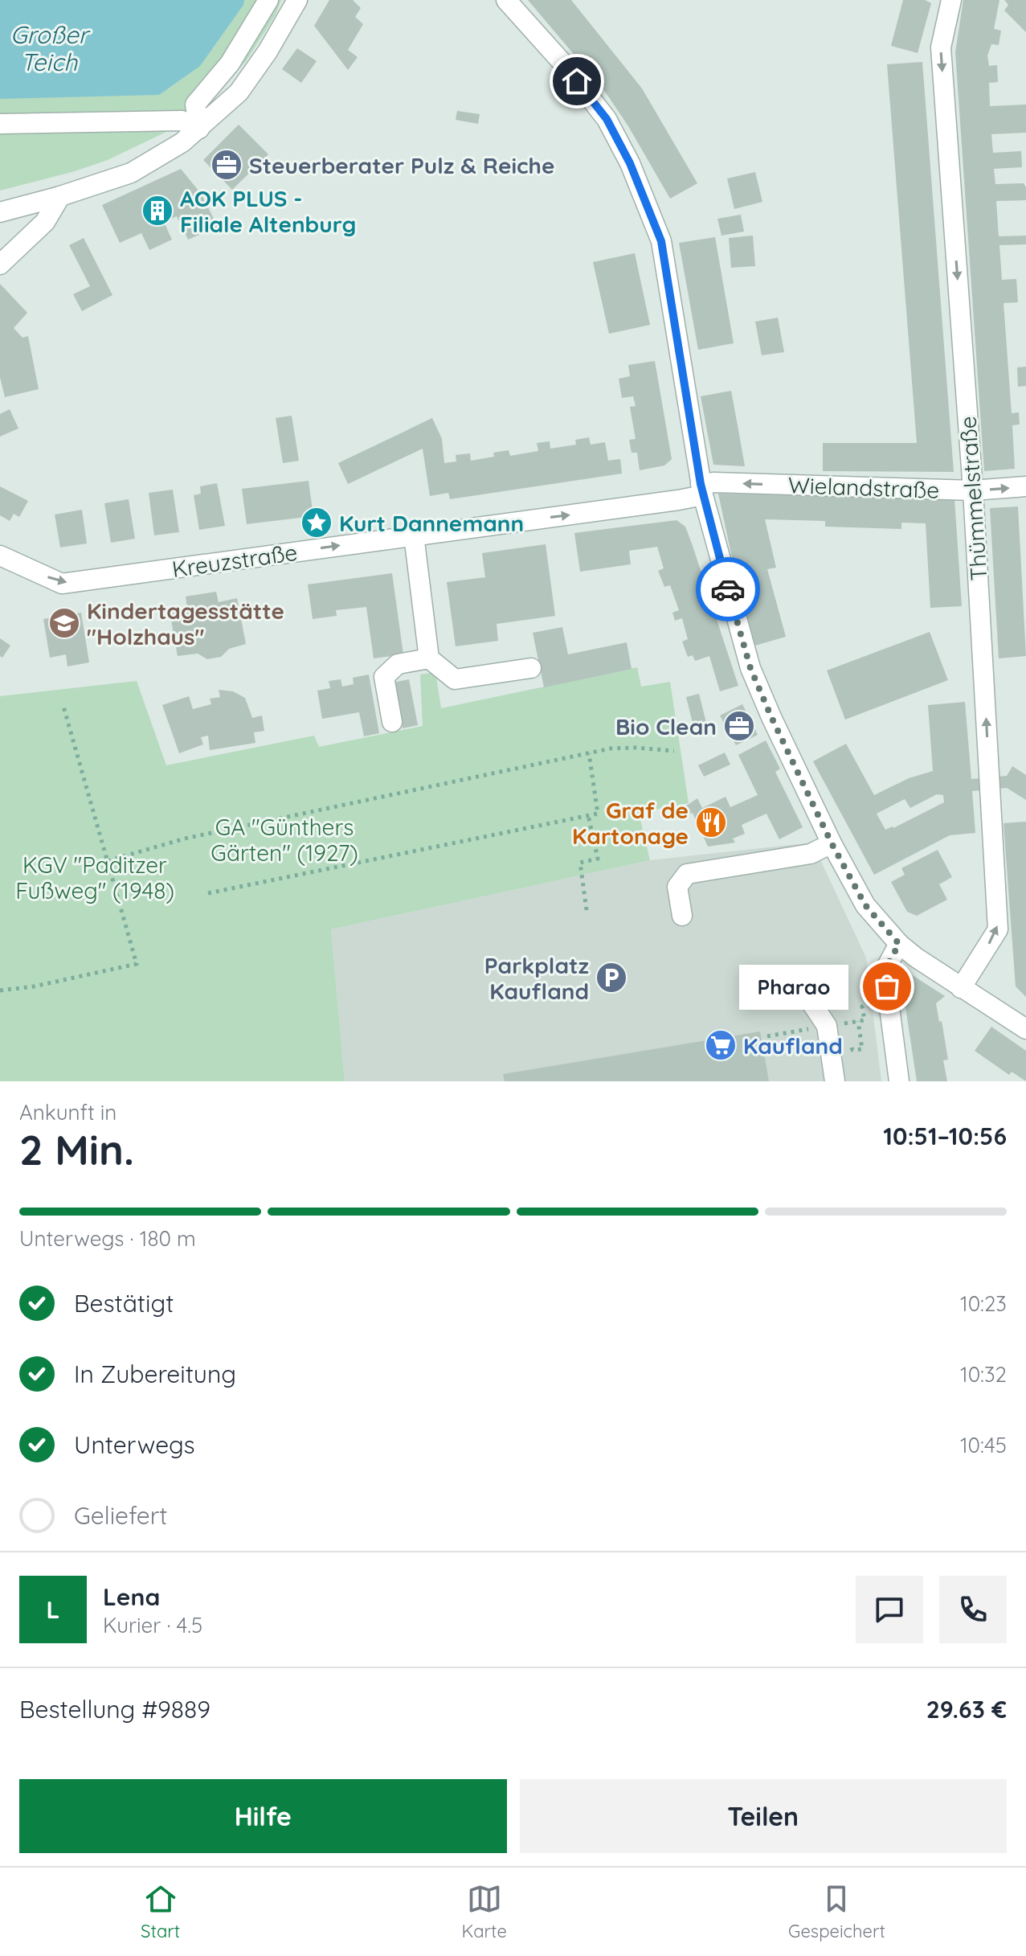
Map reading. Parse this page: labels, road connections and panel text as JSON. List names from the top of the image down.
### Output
{
  "streets": {
    "street": ["Wielandstraße", "Thümmelstraße", "Kreuzstraße"]
  },
  "crossings": [
    ["Wielandstraße", "Thümmelstraße"],
    ["Wielandstraße", "Kreuzstraße"]
  ],
  "one_way": ["Kreuzstraße"],
  "water": ["Großer Teich"],
  "parks": ["GA \"Günthers Gärten\" (1927)", "KGV \"Paditzer Fußweg\" (1948)"],
  "places": {
    "office": ["Steuerberater Pulz & Reiche", "Bio Clean"],
    "building": ["AOK PLUS - Filiale Altenburg"],
    "place": ["Kurt Dannemann"],
    "school or university": ["Kindertagesstätte \"Holzhaus\""],
    "restaurant": ["Graf de Kartonage"],
    "parking": ["Parkplatz Kaufland"],
    "other": ["Pharao"],
    "supermarket": ["Kaufland"]
  },
  "page": {
    "bubble": "Pharao",
    "heading": ["2 Min.", "Ankunft in", "10:51–10:56"],
    "panel": [
      "Lena",
      "Kurier · 4.5",
      "Bestellung #9889",
      "29.63 €"
    ],
    "bar": "Unterwegs · 180 m",
    "list": [
      ["Bestätigt", "10:23"],
      ["In Zubereitung", "10:32"],
      ["Unterwegs", "10:45"],
      "Geliefert"
    ],
    "round": "L",
    "buttons": ["Hilfe", "Teilen"],
    "tabs": ["Start", "Karte", "Gespeichert"]
  }
}
